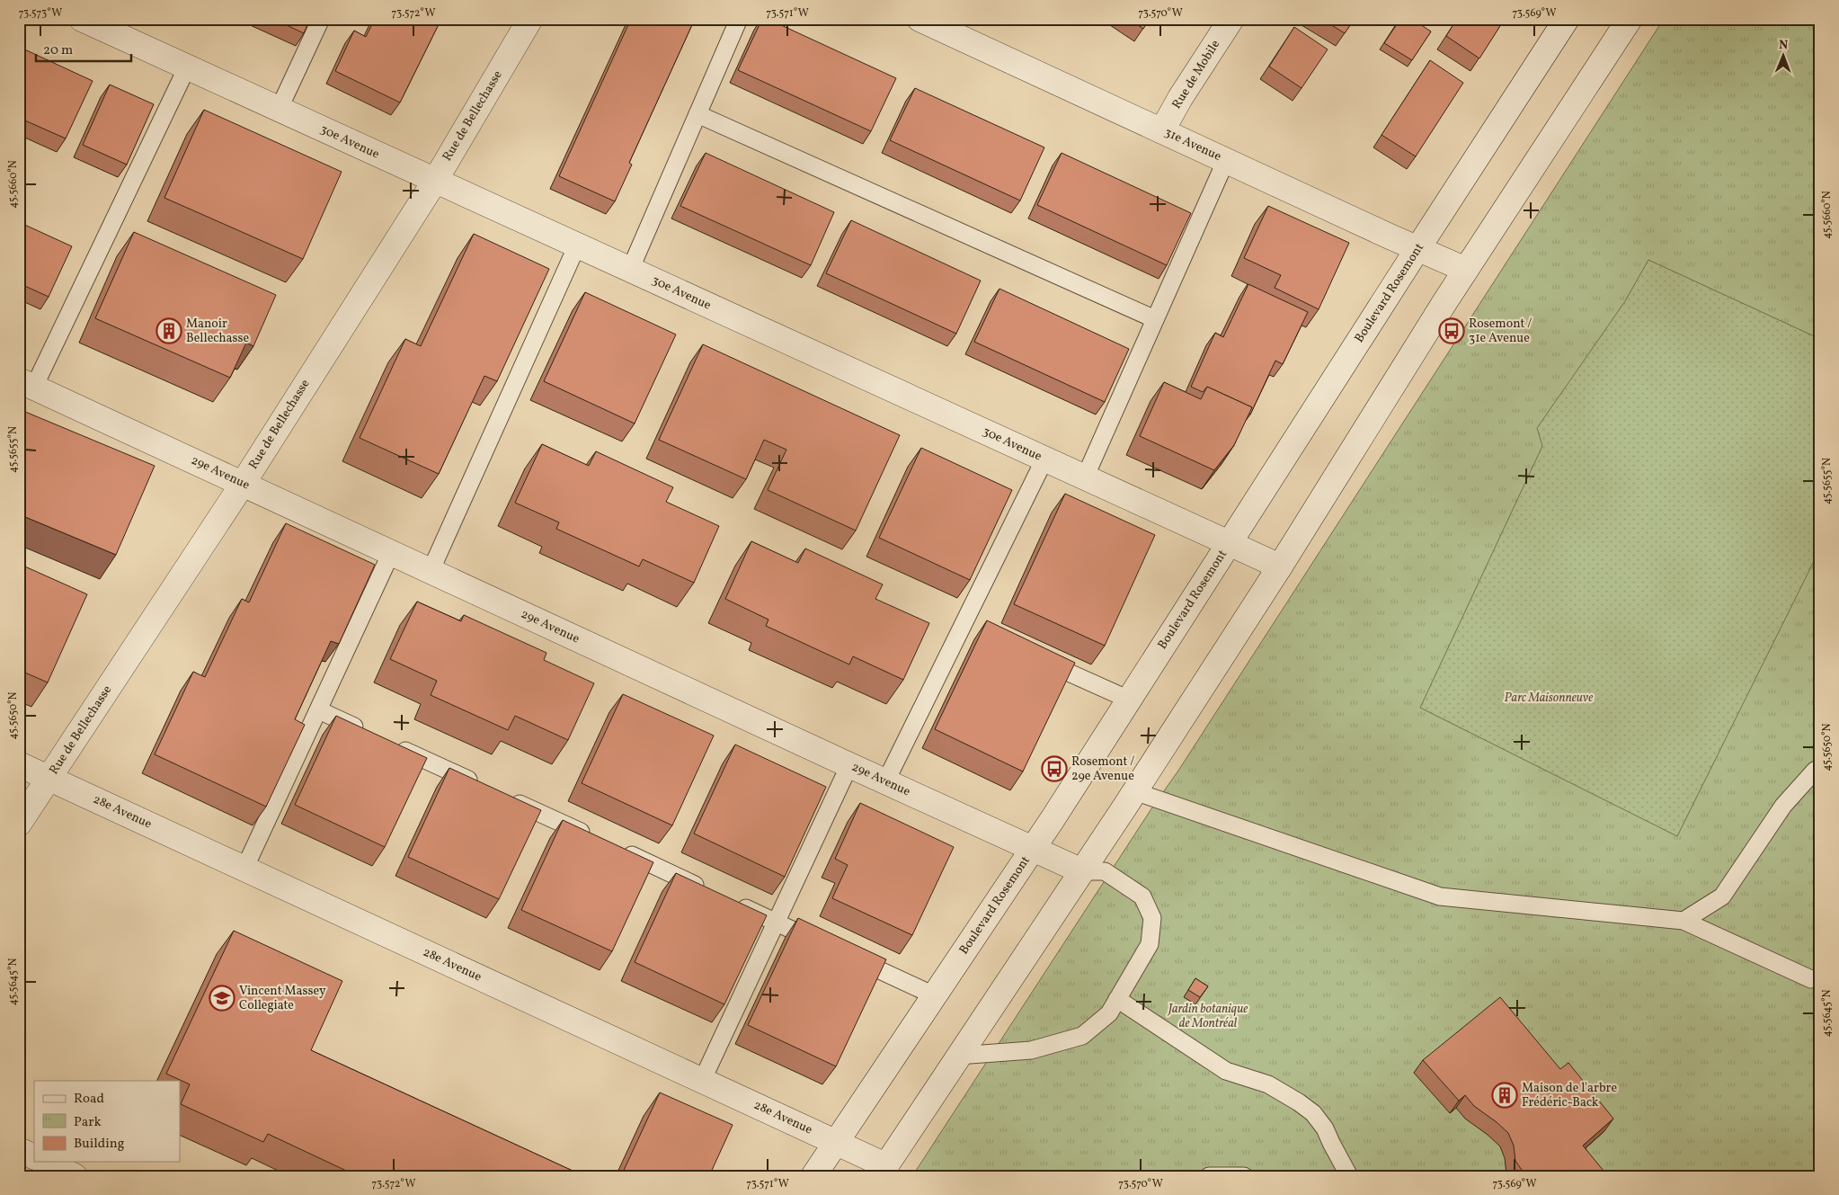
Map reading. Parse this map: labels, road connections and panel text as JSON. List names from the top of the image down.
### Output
{
  "streets": {
    "street": [
      "Rue de Mobile",
      "Rue de Bellechasse",
      "30e Avenue",
      "31e Avenue",
      "Boulevard Rosemont",
      "29e Avenue",
      "28e Avenue"
    ]
  },
  "crossings": [
    ["Rue de Mobile", "31e Avenue"],
    ["Rue de Bellechasse", "30e Avenue"],
    ["Rue de Bellechasse", "29e Avenue"],
    ["Rue de Bellechasse", "28e Avenue"],
    ["30e Avenue", "Boulevard Rosemont"],
    ["31e Avenue", "Boulevard Rosemont"],
    ["Boulevard Rosemont", "29e Avenue"],
    ["Boulevard Rosemont", "28e Avenue"]
  ],
  "parks": ["Parc Maisonneuve", "Jardin botanique de Montréal"],
  "places": {
    "building": ["Manoir Bellechasse", "Maison de l'arbre Frédéric-Back"],
    "bus stop": ["Rosemont / 31e Avenue", "Rosemont / 29e Avenue"],
    "school or university": ["Vincent Massey Collegiate"]
  },
  "legend": ["Road", "Park", "Building"],
  "scale_bar": "20 m",
  "north": "top",
  "coordinates": [
    "73.573°W",
    "73.572°W",
    "73.571°W",
    "73.570°W",
    "73.569°W",
    "45.5660°N",
    "45.5655°N",
    "45.5650°N",
    "45.5645°N"
  ]
}
